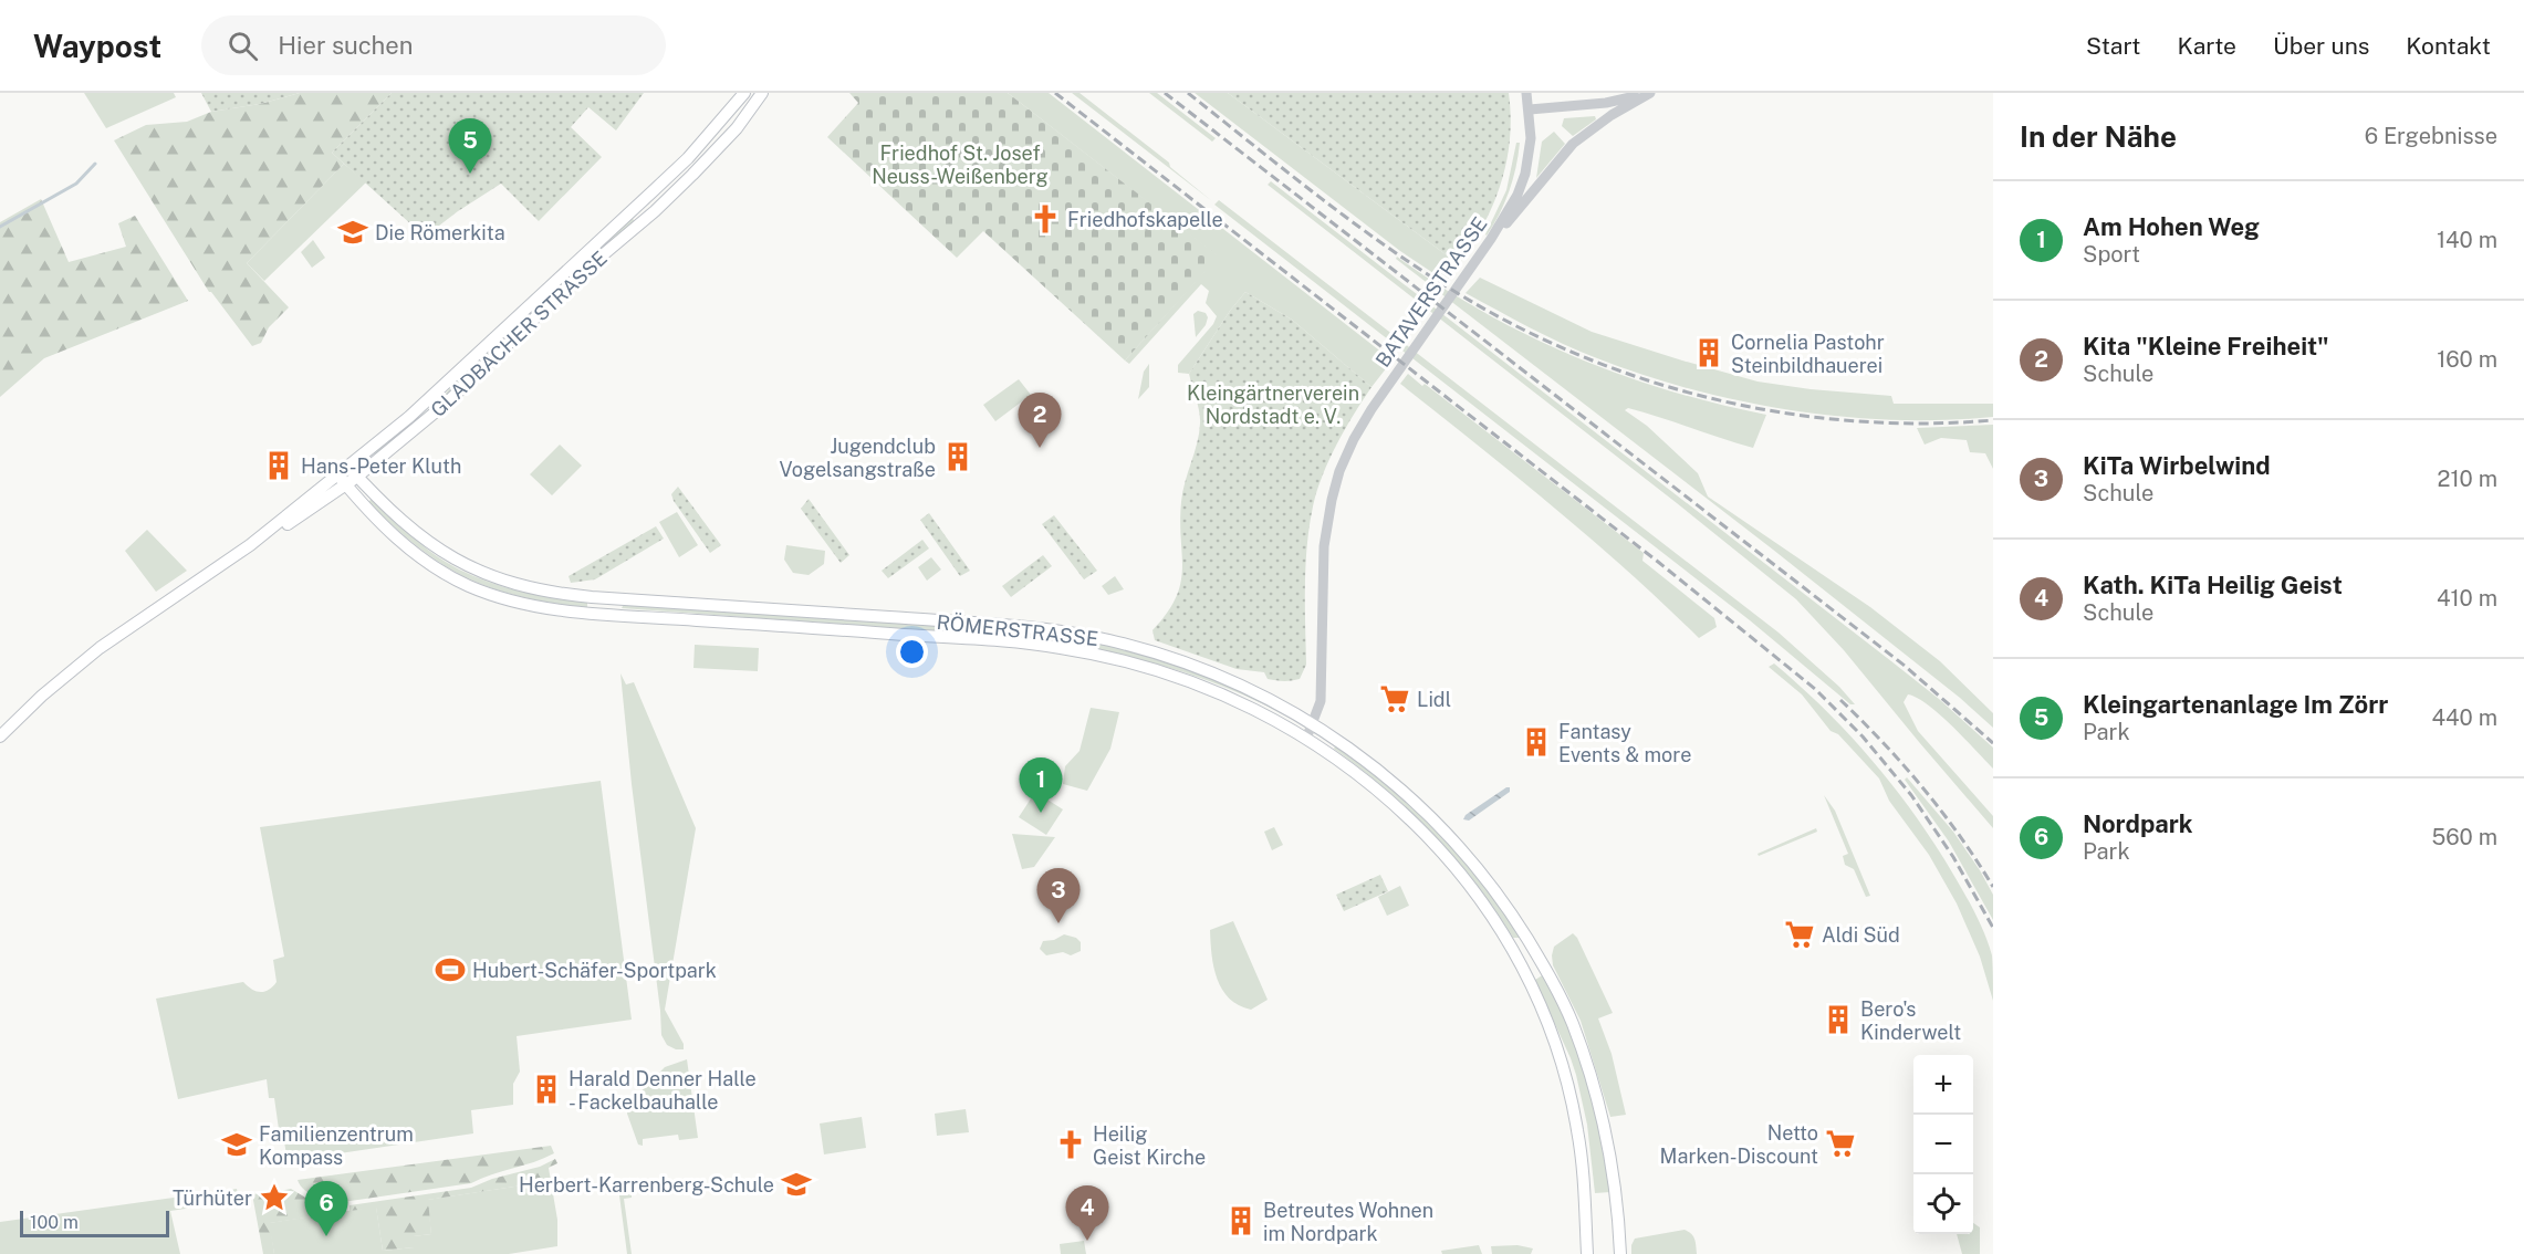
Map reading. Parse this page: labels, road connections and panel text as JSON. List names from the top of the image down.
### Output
{
  "streets": {
    "main road": ["GLADBACHER STRASSE", "RÖMERSTRASSE"],
    "street": ["BATAVERSTRASSE"]
  },
  "crossings": [
    ["BATAVERSTRASSE", "RÖMERSTRASSE"],
    ["GLADBACHER STRASSE", "RÖMERSTRASSE"]
  ],
  "parks": ["Friedhof St. Josef Neuss-Weißenberg", "Kleingärtnerverein Nordstadt e. V."],
  "places": {
    "church": ["Friedhofskapelle", "Heilig Geist Kirche"],
    "school or university": ["Die Römerkita", "Familienzentrum Kompass", "Herbert-Karrenberg-Schule"],
    "building": [
      "Cornelia Pastohr Steinbildhauerei",
      "Jugendclub Vogelsangstraße",
      "Hans-Peter Kluth",
      "Fantasy Events & more",
      "Bero's Kinderwelt",
      "Harald Denner Halle - Fackelbauhalle",
      "Betreutes Wohnen im Nordpark"
    ],
    "supermarket": ["Lidl", "Aldi Süd", "Netto Marken-Discount"],
    "sports": ["Hubert-Schäfer-Sportpark"],
    "place": ["Türhüter"]
  },
  "scale_bar": "100 m",
  "page": {
    "header": "Waypost",
    "search": "Hier suchen",
    "nav": [
      "Start",
      "Karte",
      "Über uns",
      "Kontakt"
    ],
    "heading": ["In der Nähe", "6 Ergebnisse"],
    "pins": [
      "5",
      "2",
      "1",
      "3",
      "6",
      "4"
    ],
    "list": [
      {
        "mark": "1",
        "name": "Am Hohen Weg",
        "note": "Sport",
        "value": "140 m"
      },
      {
        "mark": "2",
        "name": "Kita \"Kleine Freiheit\"",
        "note": "Schule",
        "value": "160 m"
      },
      {
        "mark": "3",
        "name": "KiTa Wirbelwind",
        "note": "Schule",
        "value": "210 m"
      },
      {
        "mark": "4",
        "name": "Kath. KiTa Heilig Geist",
        "note": "Schule",
        "value": "410 m"
      },
      {
        "mark": "5",
        "name": "Kleingartenanlage Im Zörr",
        "note": "Park",
        "value": "440 m"
      },
      {
        "mark": "6",
        "name": "Nordpark",
        "note": "Park",
        "value": "560 m"
      }
    ],
    "map_buttons": ["+", "−"],
    "scale": "100 m"
  }
}
